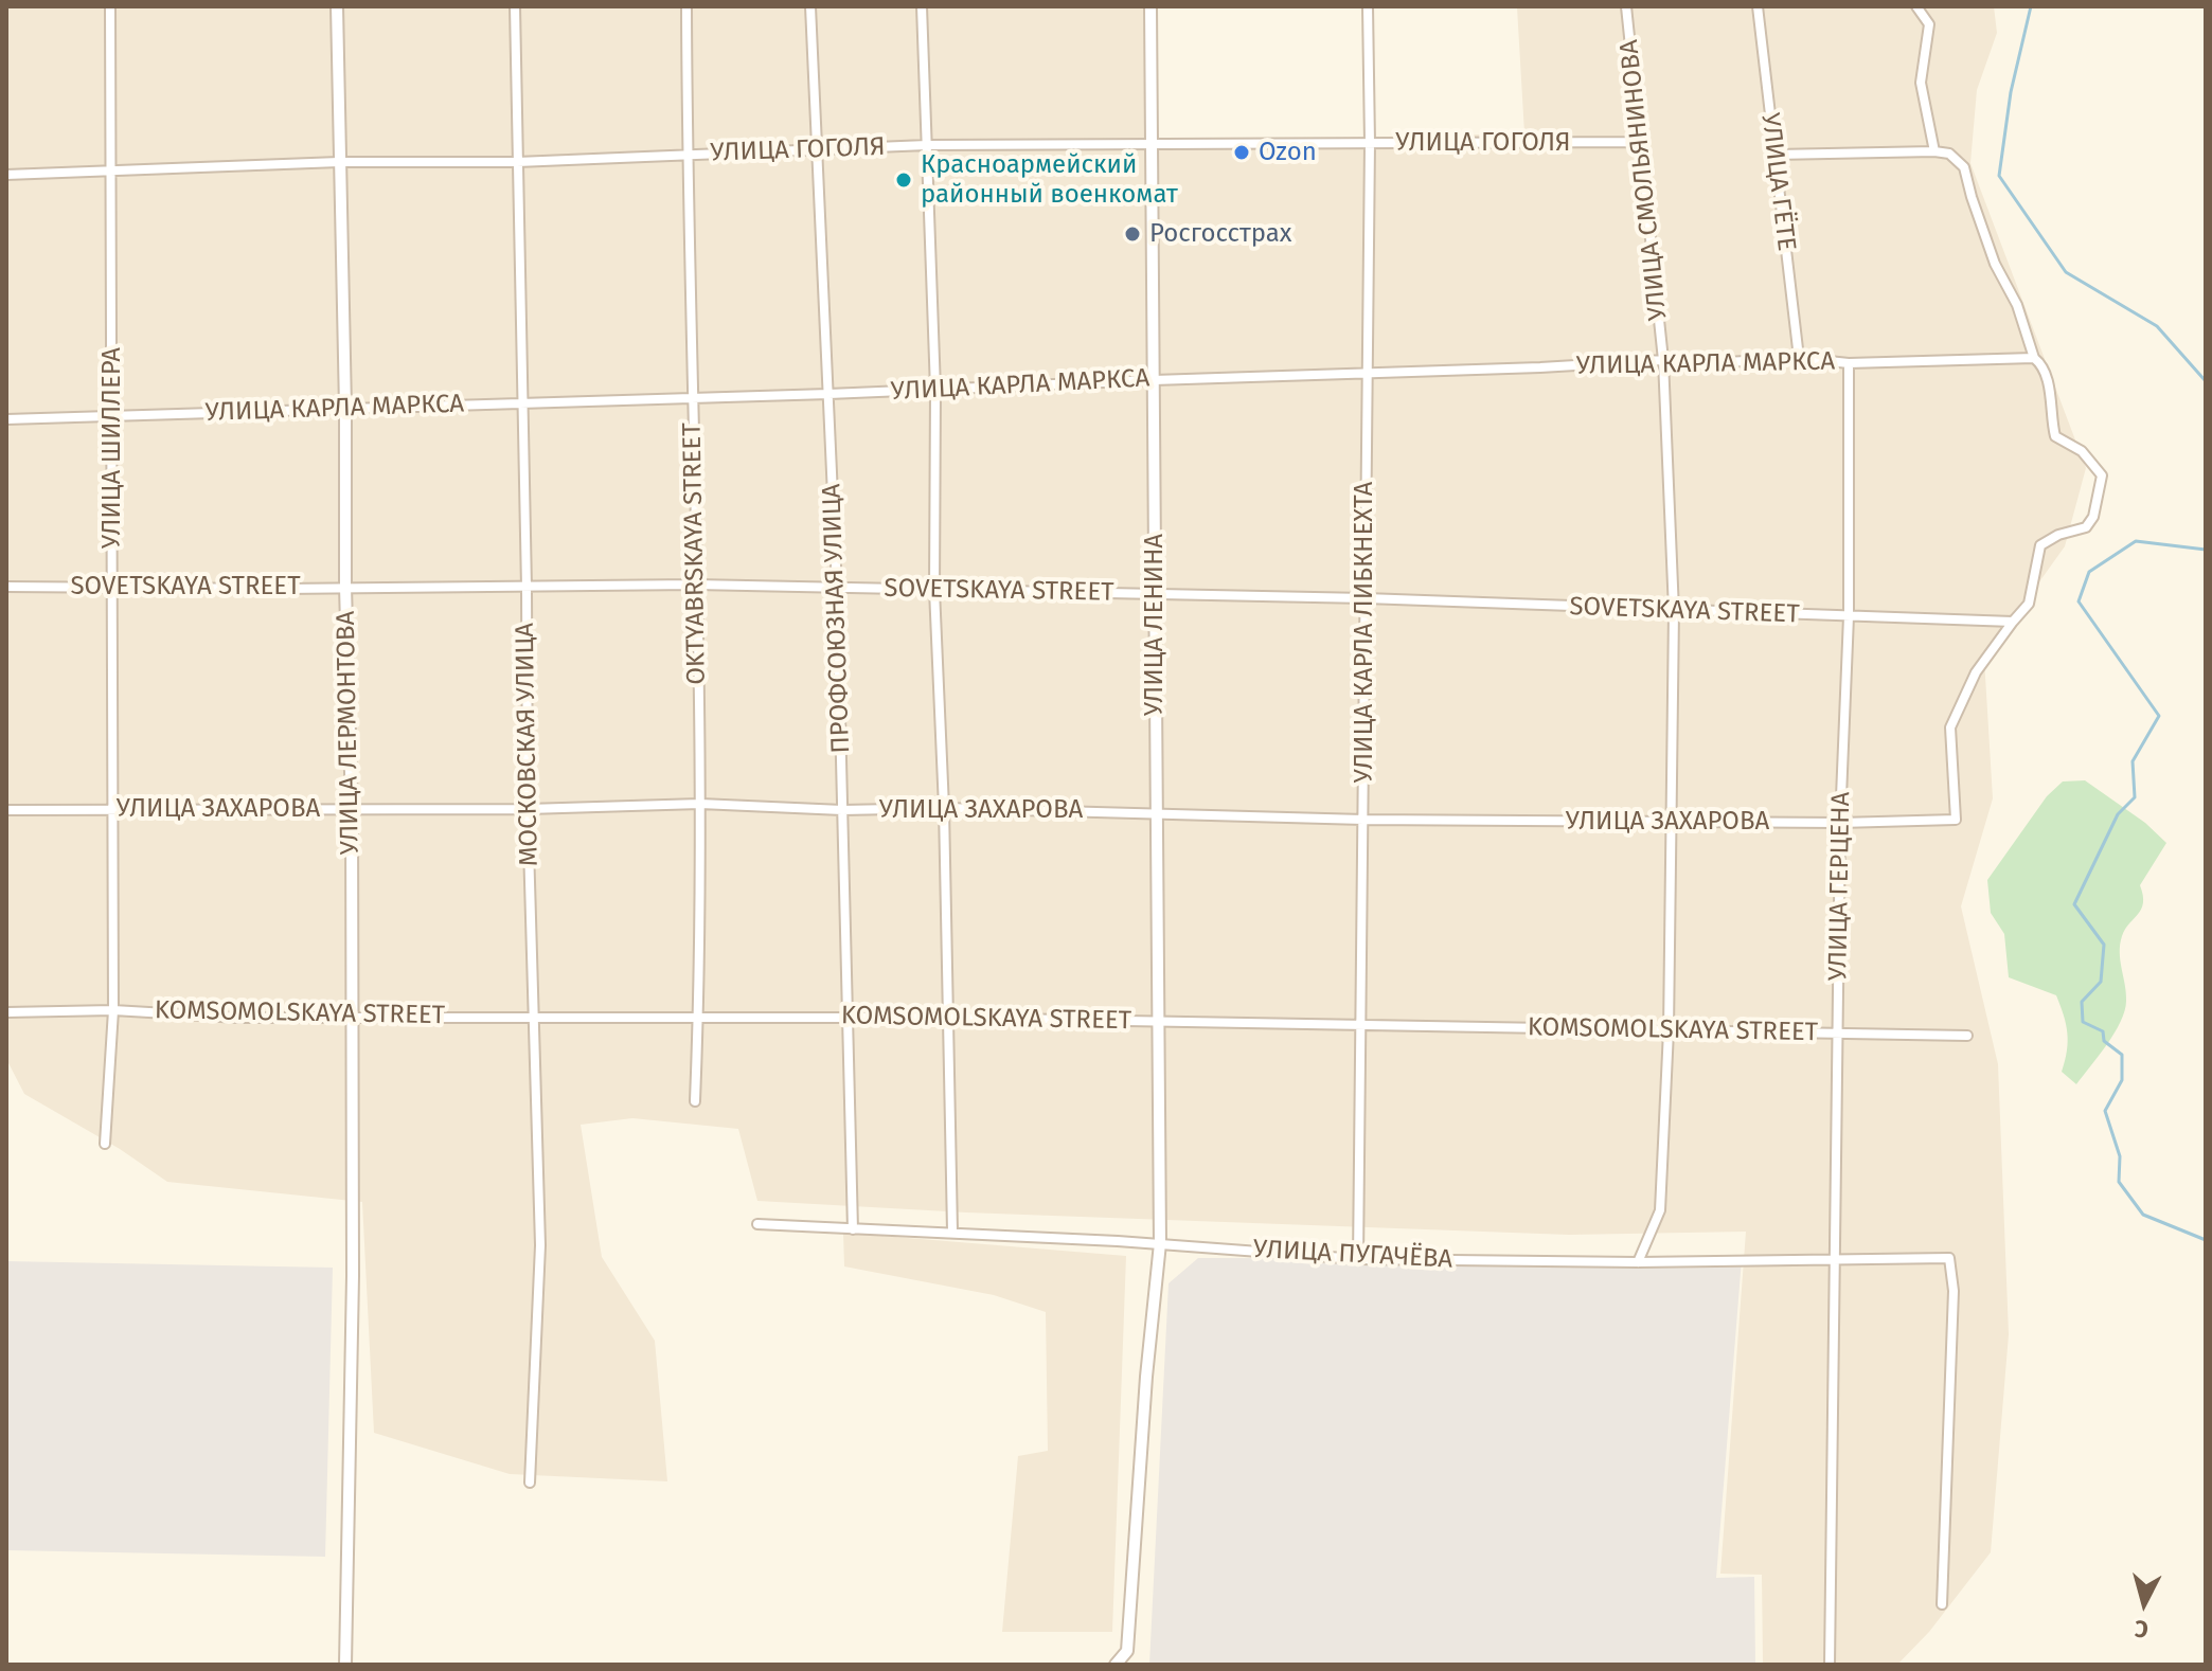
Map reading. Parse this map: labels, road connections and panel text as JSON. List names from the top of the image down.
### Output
{
  "streets": {
    "street": [
      "УЛИЦА ГОГОЛЯ",
      "УЛИЦА СМОЛЬЯНИНОВА",
      "УЛИЦА ГЁТЕ",
      "УЛИЦА КАРЛА МАРКСА",
      "УЛИЦА ШИЛЛЕРА",
      "OKTYABRSKAYA STREET",
      "SOVETSKAYA STREET",
      "ПРОФСОЮЗНАЯ УЛИЦА",
      "УЛИЦА ЛЕНИНА",
      "УЛИЦА КАРЛА ЛИБКНЕХТА",
      "УЛИЦА ЛЕРМОНТОВА",
      "МОСКОВСКАЯ УЛИЦА",
      "УЛИЦА ЗАХАРОВА",
      "УЛИЦА ГЕРЦЕНА",
      "KOMSOMOLSKAYA STREET",
      "УЛИЦА ПУГАЧЁВА"
    ]
  },
  "crossings": [
    ["УЛИЦА ГОГОЛЯ", "УЛИЦА СМОЛЬЯНИНОВА"],
    ["УЛИЦА ГОГОЛЯ", "УЛИЦА ШИЛЛЕРА"],
    ["УЛИЦА ГОГОЛЯ", "OKTYABRSKAYA STREET"],
    ["УЛИЦА ГОГОЛЯ", "ПРОФСОЮЗНАЯ УЛИЦА"],
    ["УЛИЦА ГОГОЛЯ", "УЛИЦА ЛЕНИНА"],
    ["УЛИЦА ГОГОЛЯ", "УЛИЦА КАРЛА ЛИБКНЕХТА"],
    ["УЛИЦА ГОГОЛЯ", "УЛИЦА ЛЕРМОНТОВА"],
    ["УЛИЦА ГОГОЛЯ", "МОСКОВСКАЯ УЛИЦА"],
    ["УЛИЦА СМОЛЬЯНИНОВА", "УЛИЦА КАРЛА МАРКСА"],
    ["УЛИЦА СМОЛЬЯНИНОВА", "SOVETSKAYA STREET"],
    ["УЛИЦА СМОЛЬЯНИНОВА", "УЛИЦА ЗАХАРОВА"],
    ["УЛИЦА СМОЛЬЯНИНОВА", "KOMSOMOLSKAYA STREET"],
    ["УЛИЦА СМОЛЬЯНИНОВА", "УЛИЦА ПУГАЧЁВА"],
    ["УЛИЦА ГЁТЕ", "УЛИЦА КАРЛА МАРКСА"],
    ["УЛИЦА КАРЛА МАРКСА", "УЛИЦА ШИЛЛЕРА"],
    ["УЛИЦА КАРЛА МАРКСА", "OKTYABRSKAYA STREET"],
    ["УЛИЦА КАРЛА МАРКСА", "ПРОФСОЮЗНАЯ УЛИЦА"],
    ["УЛИЦА КАРЛА МАРКСА", "УЛИЦА ЛЕНИНА"],
    ["УЛИЦА КАРЛА МАРКСА", "УЛИЦА КАРЛА ЛИБКНЕХТА"],
    ["УЛИЦА КАРЛА МАРКСА", "УЛИЦА ЛЕРМОНТОВА"],
    ["УЛИЦА КАРЛА МАРКСА", "МОСКОВСКАЯ УЛИЦА"],
    ["УЛИЦА КАРЛА МАРКСА", "УЛИЦА ГЕРЦЕНА"],
    ["УЛИЦА ШИЛЛЕРА", "SOVETSKAYA STREET"],
    ["УЛИЦА ШИЛЛЕРА", "УЛИЦА ЗАХАРОВА"],
    ["УЛИЦА ШИЛЛЕРА", "KOMSOMOLSKAYA STREET"],
    ["OKTYABRSKAYA STREET", "SOVETSKAYA STREET"],
    ["OKTYABRSKAYA STREET", "УЛИЦА ЗАХАРОВА"],
    ["OKTYABRSKAYA STREET", "KOMSOMOLSKAYA STREET"],
    ["SOVETSKAYA STREET", "ПРОФСОЮЗНАЯ УЛИЦА"],
    ["SOVETSKAYA STREET", "УЛИЦА ЛЕНИНА"],
    ["SOVETSKAYA STREET", "УЛИЦА КАРЛА ЛИБКНЕХТА"],
    ["SOVETSKAYA STREET", "УЛИЦА ЛЕРМОНТОВА"],
    ["SOVETSKAYA STREET", "МОСКОВСКАЯ УЛИЦА"],
    ["SOVETSKAYA STREET", "УЛИЦА ЗАХАРОВА"],
    ["SOVETSKAYA STREET", "УЛИЦА ГЕРЦЕНА"],
    ["ПРОФСОЮЗНАЯ УЛИЦА", "УЛИЦА ЗАХАРОВА"],
    ["ПРОФСОЮЗНАЯ УЛИЦА", "KOMSOMOLSKAYA STREET"],
    ["ПРОФСОЮЗНАЯ УЛИЦА", "УЛИЦА ПУГАЧЁВА"],
    ["УЛИЦА ЛЕНИНА", "УЛИЦА ЗАХАРОВА"],
    ["УЛИЦА ЛЕНИНА", "KOMSOMOLSKAYA STREET"],
    ["УЛИЦА ЛЕНИНА", "УЛИЦА ПУГАЧЁВА"],
    ["УЛИЦА КАРЛА ЛИБКНЕХТА", "УЛИЦА ЗАХАРОВА"],
    ["УЛИЦА КАРЛА ЛИБКНЕХТА", "KOMSOMOLSKAYA STREET"],
    ["УЛИЦА КАРЛА ЛИБКНЕХТА", "УЛИЦА ПУГАЧЁВА"],
    ["УЛИЦА ЛЕРМОНТОВА", "УЛИЦА ЗАХАРОВА"],
    ["УЛИЦА ЛЕРМОНТОВА", "KOMSOMOLSKAYA STREET"],
    ["МОСКОВСКАЯ УЛИЦА", "УЛИЦА ЗАХАРОВА"],
    ["МОСКОВСКАЯ УЛИЦА", "KOMSOMOLSKAYA STREET"],
    ["УЛИЦА ЗАХАРОВА", "УЛИЦА ГЕРЦЕНА"],
    ["УЛИЦА ГЕРЦЕНА", "KOMSOMOLSKAYA STREET"],
    ["УЛИЦА ГЕРЦЕНА", "УЛИЦА ПУГАЧЁВА"]
  ],
  "places": ["Ozon", "Красноармейский районный военкомат", "Росгосстрах"],
  "north": "bottom"
}
